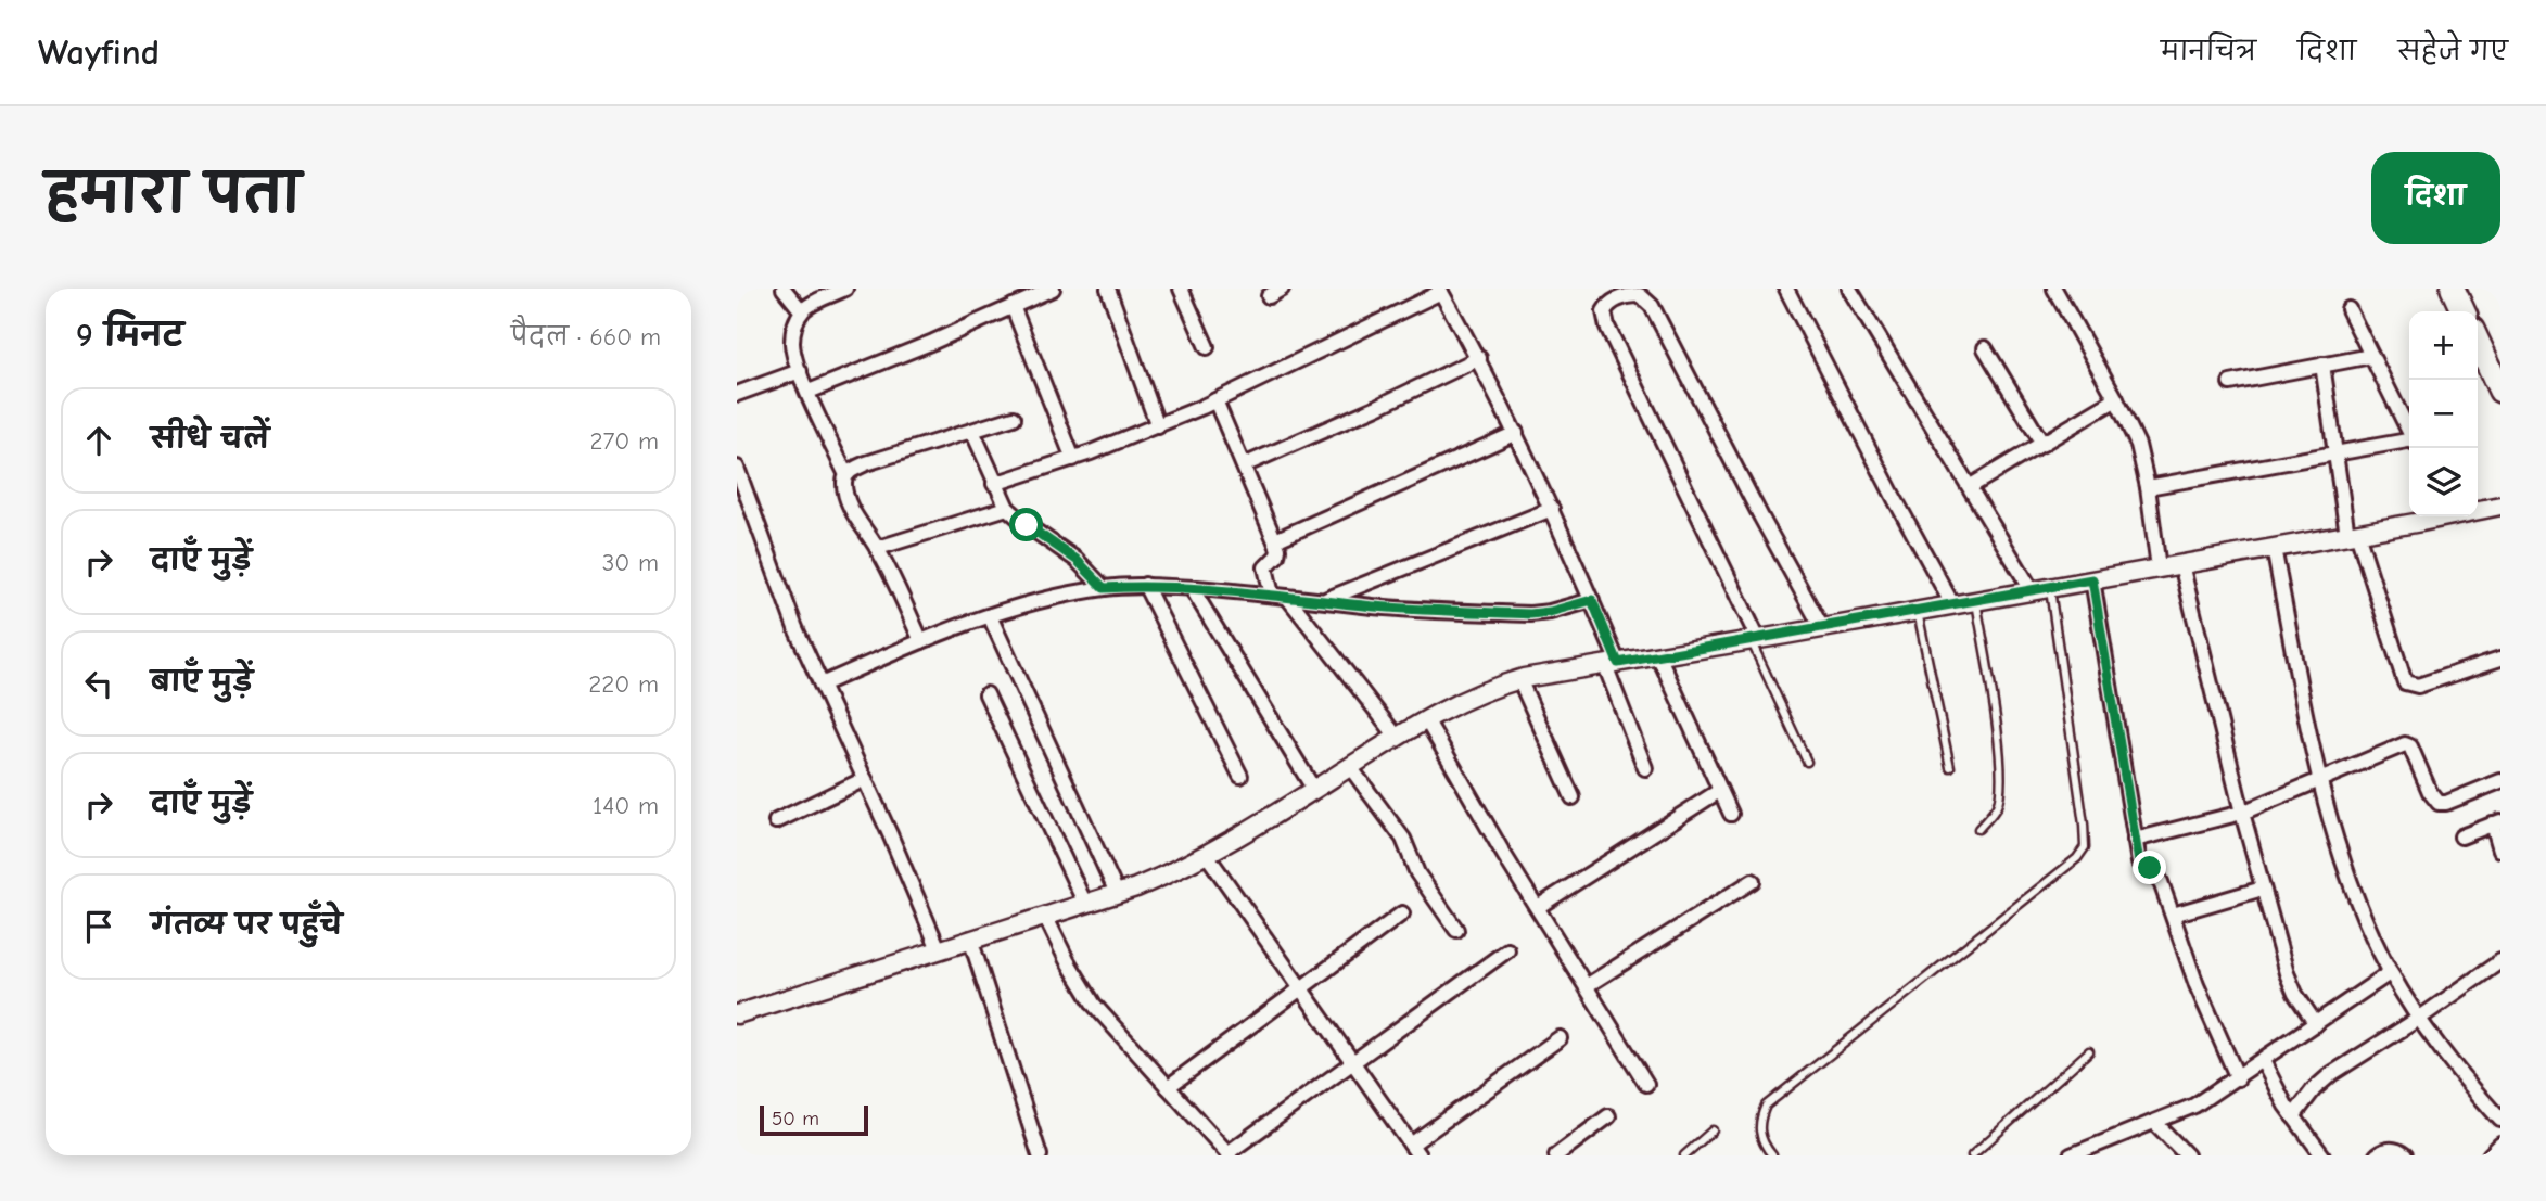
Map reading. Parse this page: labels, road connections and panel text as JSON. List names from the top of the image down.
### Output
{
  "scale_bar": "50 m",
  "page": {
    "header": "Wayfind",
    "nav": ["मानचित्र", "दिशा", "सहेजे गए"],
    "title": "हमारा पता",
    "buttons": "दिशा",
    "heading": ["9 मिनट", "पैदल · 660 m"],
    "map_buttons": ["+", "−"],
    "list": [
      ["सीधे चलें", "270 m"],
      ["दाएँ मुड़ें", "30 m"],
      ["बाएँ मुड़ें", "220 m"],
      ["दाएँ मुड़ें", "140 m"],
      "गंतव्य पर पहुँचे"
    ],
    "scale": "50 m"
  }
}
